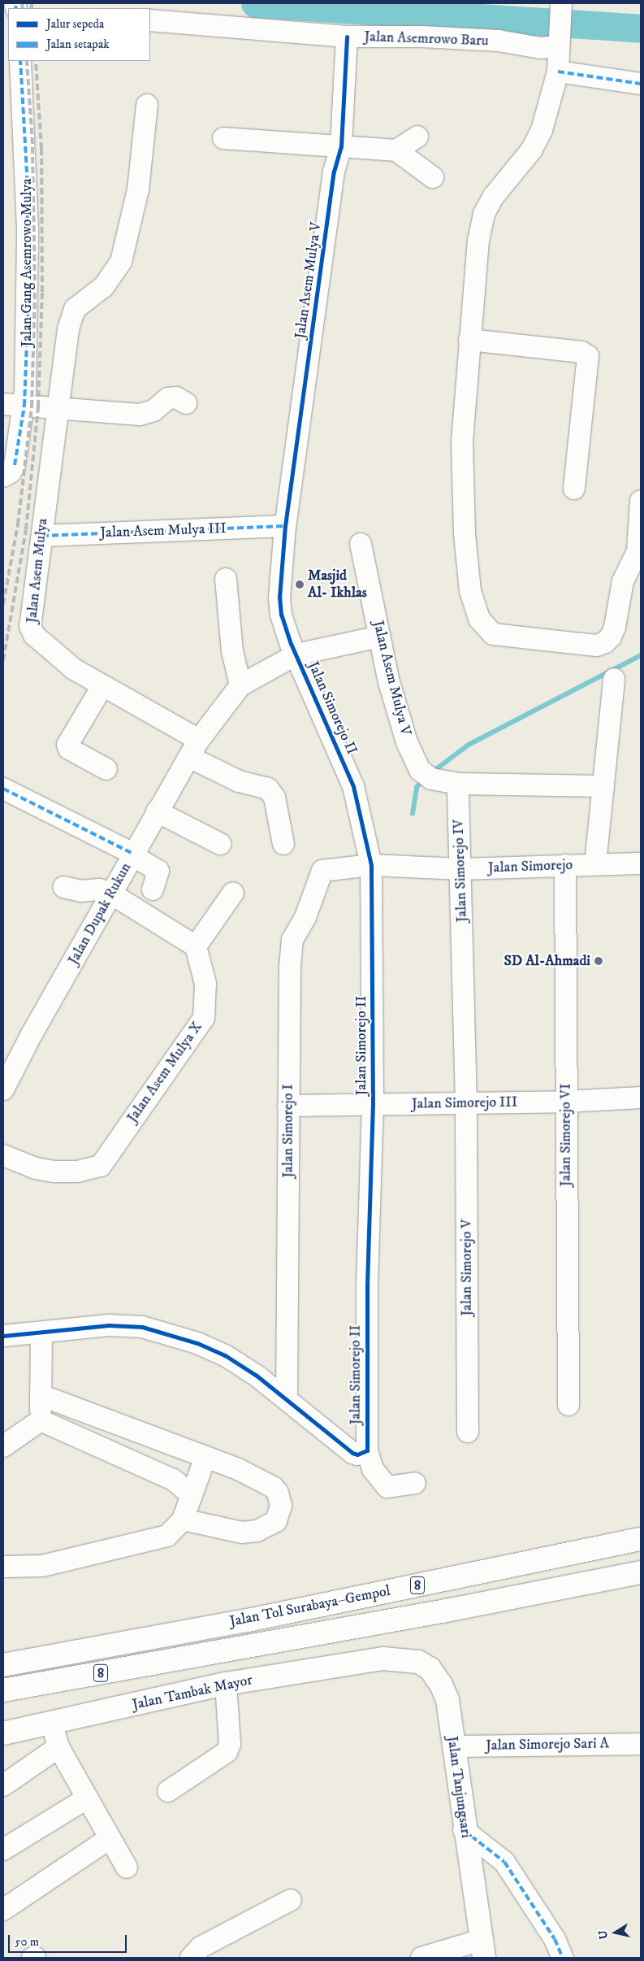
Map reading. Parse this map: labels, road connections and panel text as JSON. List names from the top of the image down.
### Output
{
  "streets": {
    "main road": [
      "8",
      "Jalan Tol Surabaya–Gempol",
      "Jalan Tambak Mayor",
      "Jalan Tanjungsari"
    ],
    "street": [
      "Jalan Asemrowo Baru",
      "Jalan Gang Asemrowo Mulya",
      "Jalan Asem Mulya V",
      "Jalan Asem Mulya III",
      "Jalan Asem Mulya",
      "Jalan Simorejo II",
      "Jalan Simorejo",
      "Jalan Simorejo IV",
      "Jalan Dupak Rukun",
      "Jalan Asem Mulya X",
      "Jalan Simorejo III",
      "Jalan Simorejo I",
      "Jalan Simorejo VI",
      "Jalan Simorejo V",
      "Jalan Simorejo Sari A"
    ]
  },
  "crossings": [
    ["Jalan Asemrowo Baru", "Jalan Asem Mulya V"],
    ["Jalan Asem Mulya V", "Jalan Asem Mulya III"],
    ["Jalan Asem Mulya V", "Jalan Simorejo II"],
    ["Jalan Asem Mulya V", "Jalan Simorejo IV"],
    ["Jalan Asem Mulya III", "Jalan Asem Mulya"],
    ["Jalan Asem Mulya", "Jalan Dupak Rukun"],
    ["Jalan Simorejo II", "Jalan Simorejo"],
    ["Jalan Simorejo II", "Jalan Simorejo III"],
    ["Jalan Simorejo", "Jalan Simorejo IV"],
    ["Jalan Simorejo", "Jalan Simorejo I"],
    ["Jalan Simorejo", "Jalan Simorejo VI"],
    ["Jalan Simorejo IV", "Jalan Simorejo III"],
    ["Jalan Simorejo IV", "Jalan Simorejo V"],
    ["Jalan Simorejo III", "Jalan Simorejo I"],
    ["Jalan Simorejo III", "Jalan Simorejo VI"],
    ["Jalan Simorejo III", "Jalan Simorejo V"],
    ["Jalan Tambak Mayor", "Jalan Tanjungsari"],
    ["Jalan Simorejo Sari A", "Jalan Tanjungsari"]
  ],
  "places": ["Masjid Al- Ikhlas", "SD Al-Ahmadi"],
  "legend": ["Jalur sepeda", "Jalan setapak"],
  "scale_bar": "50 m",
  "north": "left"
}
